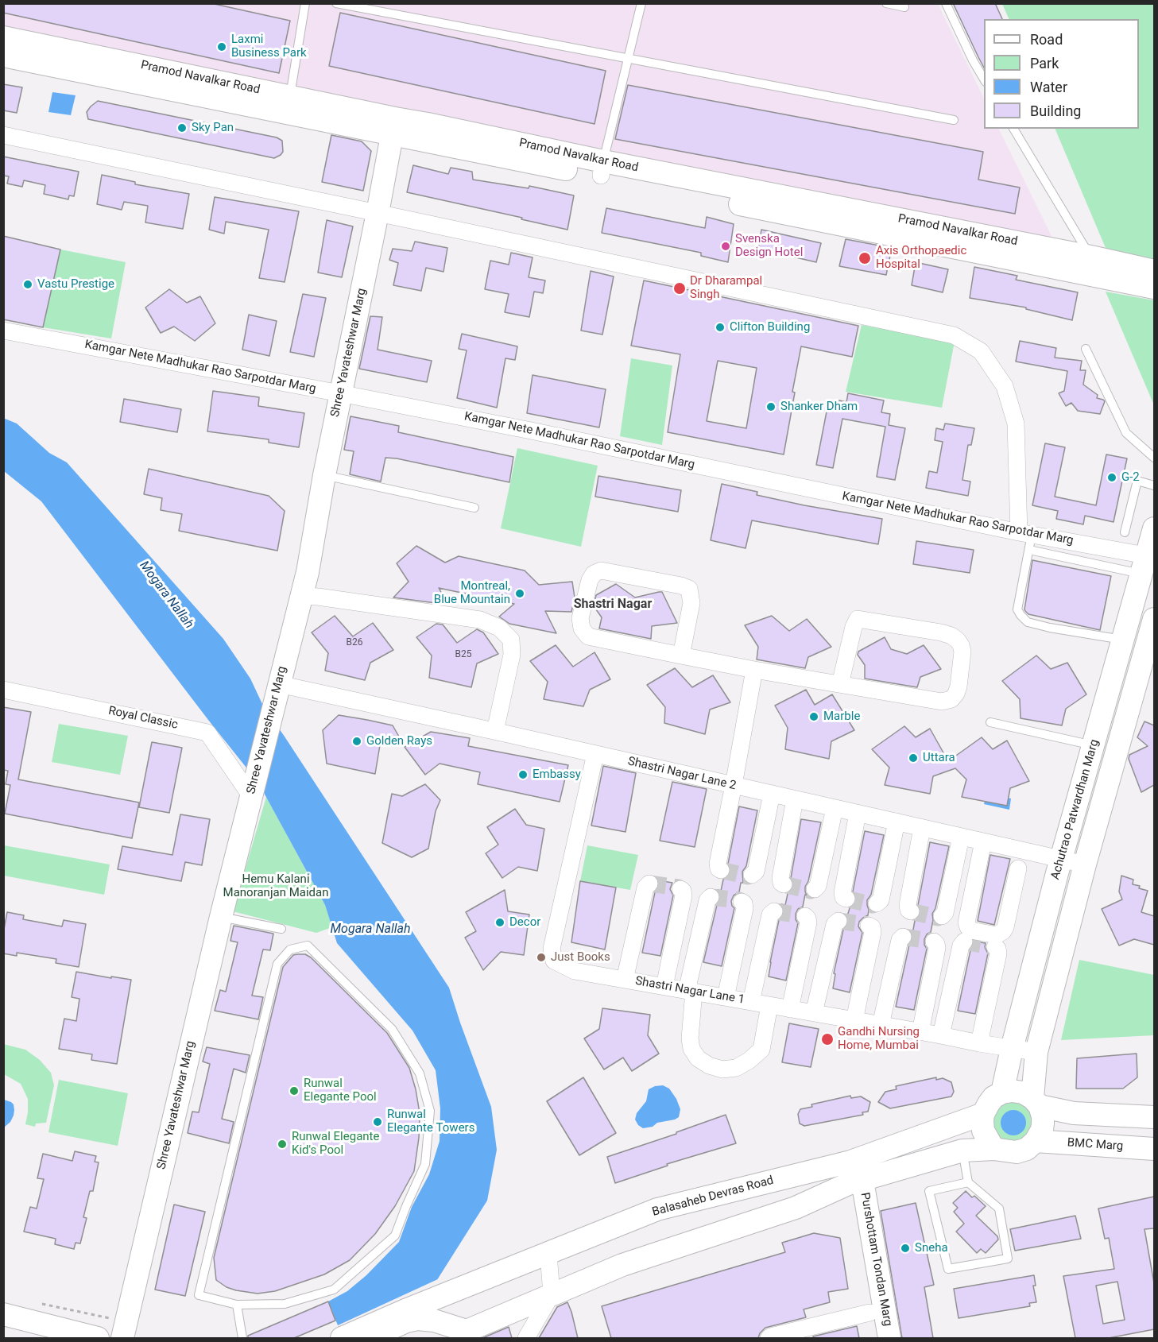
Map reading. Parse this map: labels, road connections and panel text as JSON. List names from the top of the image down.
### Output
{
  "streets": {
    "street": [
      "Pramod Navalkar Road",
      "Shree Yavateshwar Marg",
      "Kamgar Nete Madhukar Rao Sarpotdar Marg",
      "Royal Classic",
      "Shastri Nagar Lane 2",
      "Achutrao Patwardhan Marg",
      "Shastri Nagar Lane 1",
      "BMC Marg",
      "Balasaheb Devras Road",
      "Purshottam Tondan Marg"
    ]
  },
  "crossings": [
    ["Pramod Navalkar Road", "Shree Yavateshwar Marg"],
    ["Shree Yavateshwar Marg", "Kamgar Nete Madhukar Rao Sarpotdar Marg"],
    ["Shree Yavateshwar Marg", "Royal Classic"],
    ["Shree Yavateshwar Marg", "Shastri Nagar Lane 2"],
    ["Kamgar Nete Madhukar Rao Sarpotdar Marg", "Achutrao Patwardhan Marg"],
    ["Shastri Nagar Lane 2", "Achutrao Patwardhan Marg"],
    ["Shastri Nagar Lane 2", "Shastri Nagar Lane 1"],
    ["Achutrao Patwardhan Marg", "Shastri Nagar Lane 1"],
    ["Achutrao Patwardhan Marg", "BMC Marg"],
    ["Achutrao Patwardhan Marg", "Balasaheb Devras Road"],
    ["BMC Marg", "Balasaheb Devras Road"]
  ],
  "districts": ["Shastri Nagar"],
  "water": ["Mogara Nallah"],
  "parks": ["Hemu Kalani Manoranjan Maidan"],
  "places": [
    "Laxmi Business Park",
    "Sky Pan",
    "Svenska Design Hotel",
    "Axis Orthopaedic Hospital",
    "Vastu Prestige",
    "Dr Dharampal Singh",
    "Clifton Building",
    "Shanker Dham",
    "G-2",
    "Montreal, Blue Mountain",
    "Marble",
    "Golden Rays",
    "Uttara",
    "Embassy",
    "Decor",
    "Just Books",
    "Gandhi Nursing Home, Mumbai",
    "Runwal Elegante Pool",
    "Runwal Elegante Towers",
    "Runwal Elegante Kid's Pool",
    "Sneha"
  ],
  "house_numbers": ["B26", "B25"],
  "legend": [
    "Road",
    "Park",
    "Water",
    "Building"
  ]
}
